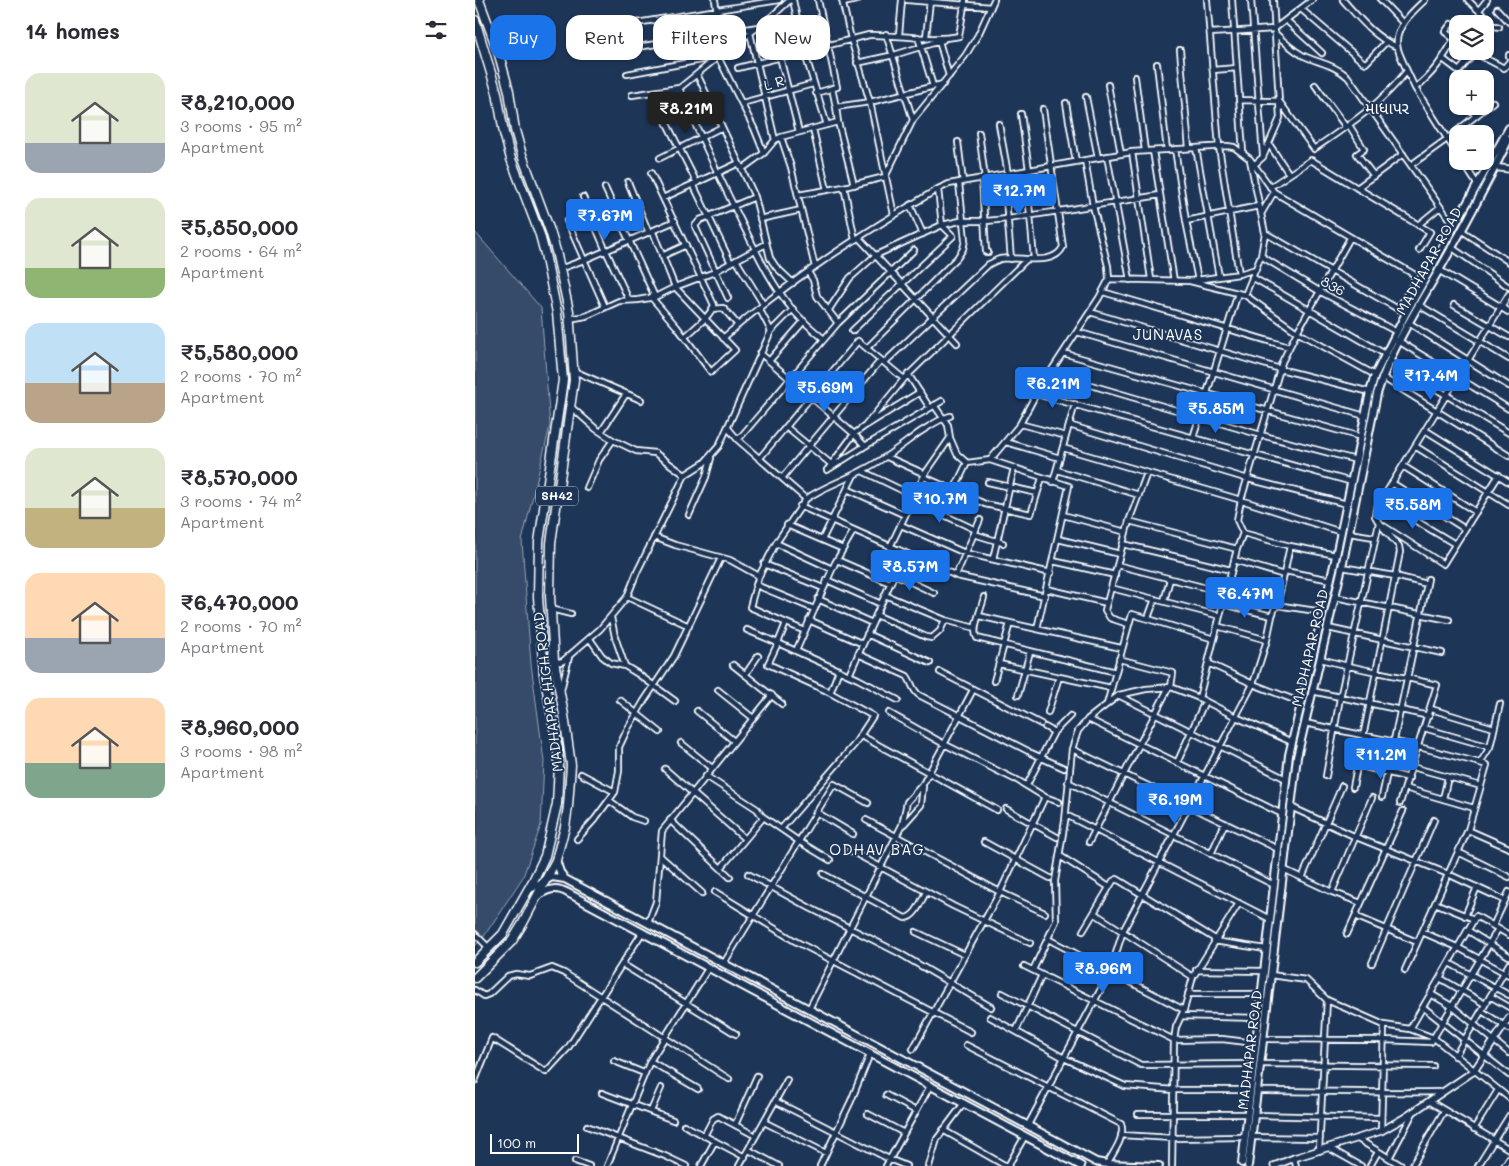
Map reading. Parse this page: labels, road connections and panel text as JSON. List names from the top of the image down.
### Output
{
  "streets": {
    "main road": ["MADHAPAR ROAD", "SH42", "MADHAPAR HIGH ROAD"],
    "street": ["L R", "836"]
  },
  "crossings": [
    ["MADHAPAR ROAD", "836"]
  ],
  "districts": ["માધાપર", "JUNAVAS", "ODHAV BAG"],
  "scale_bar": "100 m",
  "page": {
    "heading": "14 homes",
    "map_buttons": ["+", "−"],
    "chip": [
      "Buy",
      "Rent",
      "Filters",
      "New"
    ],
    "list": [
      {
        "name": "₹8,210,000",
        "note": "3 rooms · 95 m² · Apartment"
      },
      {
        "name": "₹5,850,000",
        "note": "2 rooms · 64 m² · Apartment"
      },
      {
        "name": "₹5,580,000",
        "note": "2 rooms · 70 m² · Apartment"
      },
      {
        "name": "₹8,570,000",
        "note": "3 rooms · 74 m² · Apartment"
      },
      {
        "name": "₹6,470,000",
        "note": "2 rooms · 70 m² · Apartment"
      },
      {
        "name": "₹8,960,000",
        "note": "3 rooms · 98 m² · Apartment"
      }
    ],
    "price": [
      "₹8.21M",
      "₹12.7M",
      "₹7.67M",
      "₹17.4M",
      "₹6.21M",
      "₹5.69M",
      "₹5.85M",
      "₹10.7M",
      "₹5.58M",
      "₹8.57M",
      "₹6.47M",
      "₹11.2M",
      "₹6.19M",
      "₹8.96M"
    ],
    "scale": "100 m"
  }
}
